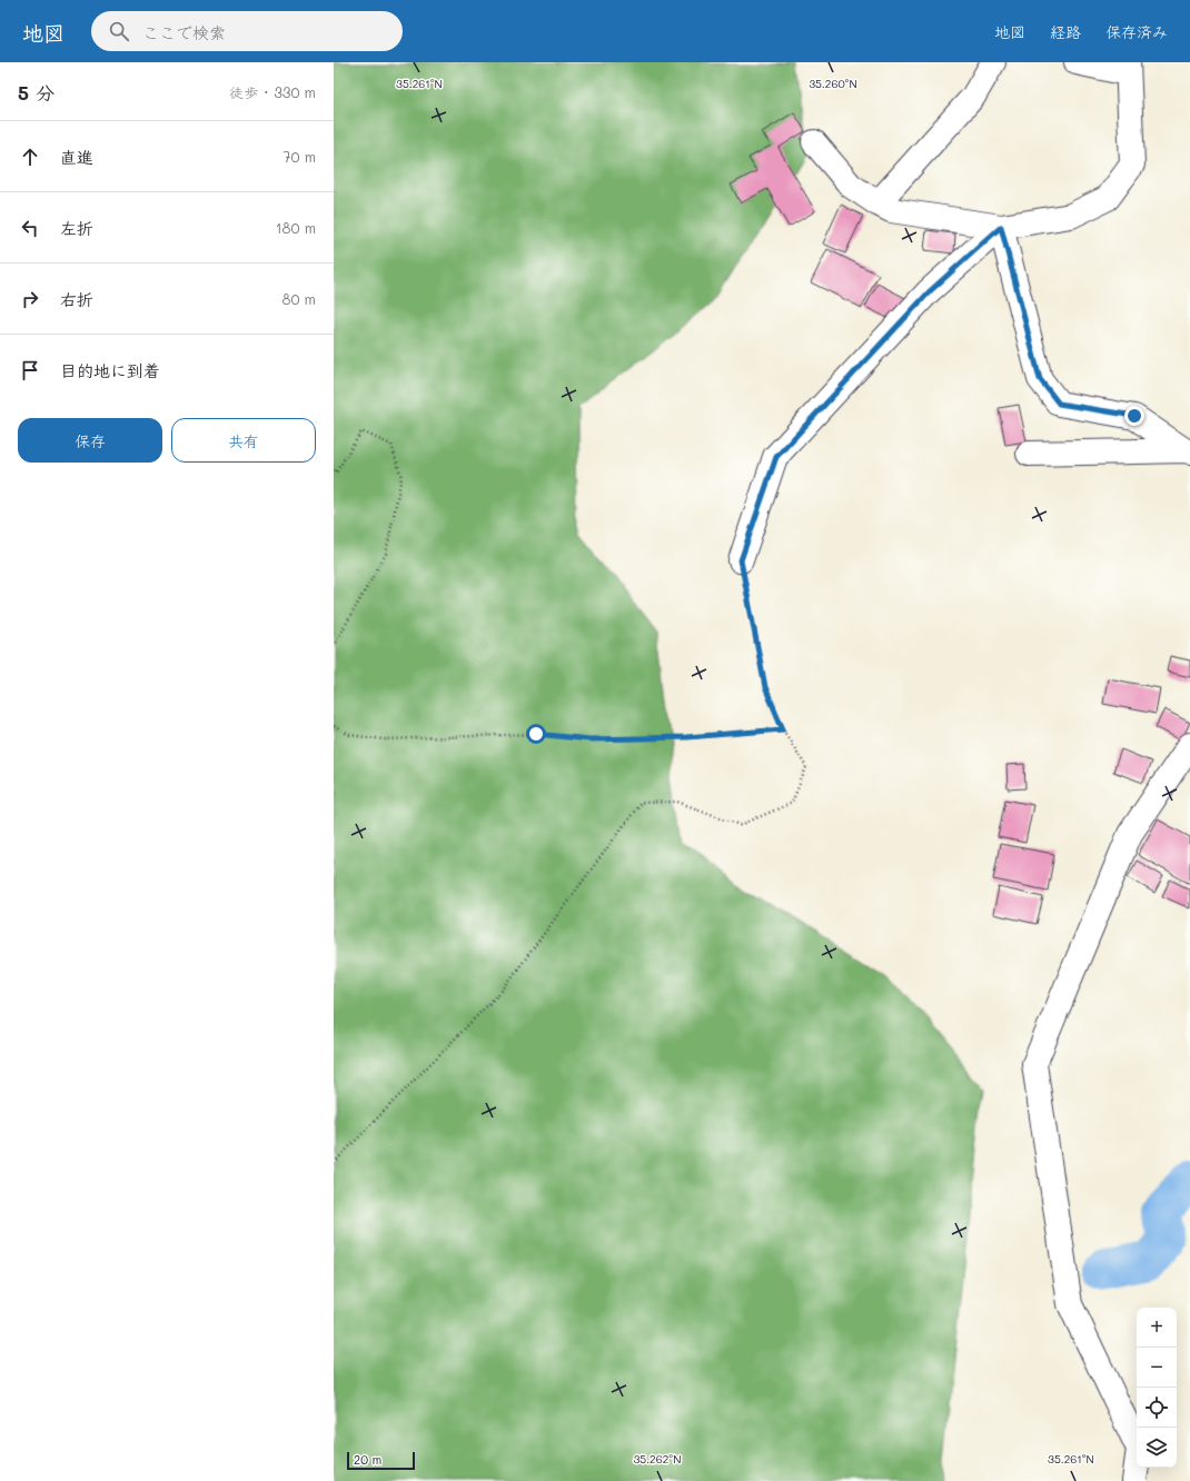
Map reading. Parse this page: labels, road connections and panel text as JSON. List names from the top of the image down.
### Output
{
  "scale_bar": "20 m",
  "page": {
    "header": "地図",
    "search": "ここで検索",
    "nav": ["地図", "経路", "保存済み"],
    "heading": ["5 分", "徒歩 · 330 m"],
    "list": [
      ["直進", "70 m"],
      ["左折", "180 m"],
      ["右折", "80 m"],
      "目的地に到着"
    ],
    "buttons": ["保存", "共有"],
    "map_buttons": ["+", "−"],
    "scale": "20 m"
  },
  "coordinates": ["35.261°N", "35.260°N", "35.262°N"]
}
